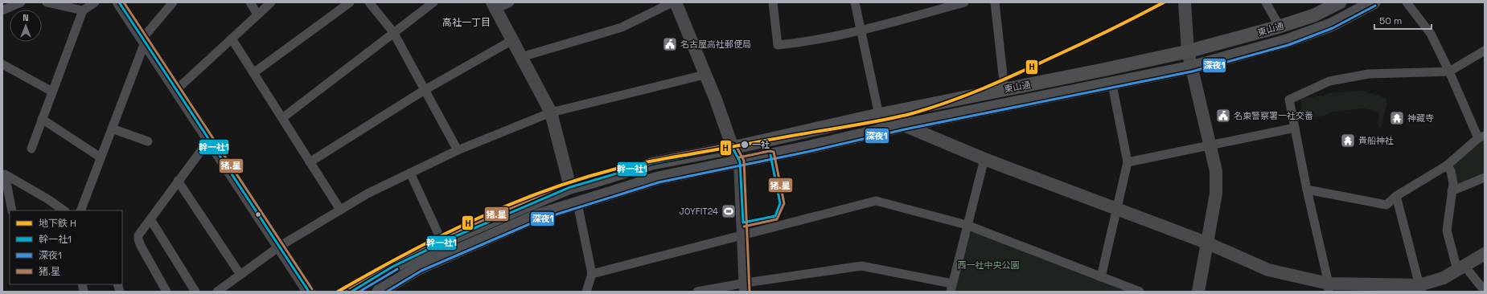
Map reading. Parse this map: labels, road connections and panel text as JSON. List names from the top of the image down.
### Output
{
  "streets": {
    "main road": ["東山通"]
  },
  "districts": ["高社一丁目"],
  "parks": ["西一社中央公園"],
  "places": {
    "public building": ["名古屋高社郵便局", "名東警察署一社交番"],
    "temple": ["神藏寺", "貴船神社"],
    "other": ["一社"],
    "sports": ["JOYFIT24"]
  },
  "lines": [
    "metro line H",
    "transit line 幹一社1",
    "transit line 猪.星",
    "transit line 深夜1"
  ],
  "legend": [
    "地下鉄 H",
    "幹一社1",
    "深夜1",
    "猪.星"
  ],
  "scale_bar": "50 m",
  "north": "top"
}
